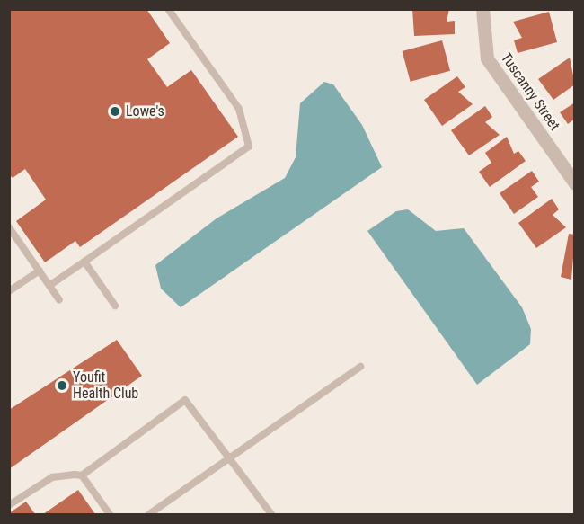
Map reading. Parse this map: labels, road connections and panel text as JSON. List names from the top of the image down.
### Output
{
  "streets": {
    "street": ["Tuscanny Street"]
  },
  "places": ["Lowe's", "Youfit Health Club"]
}
